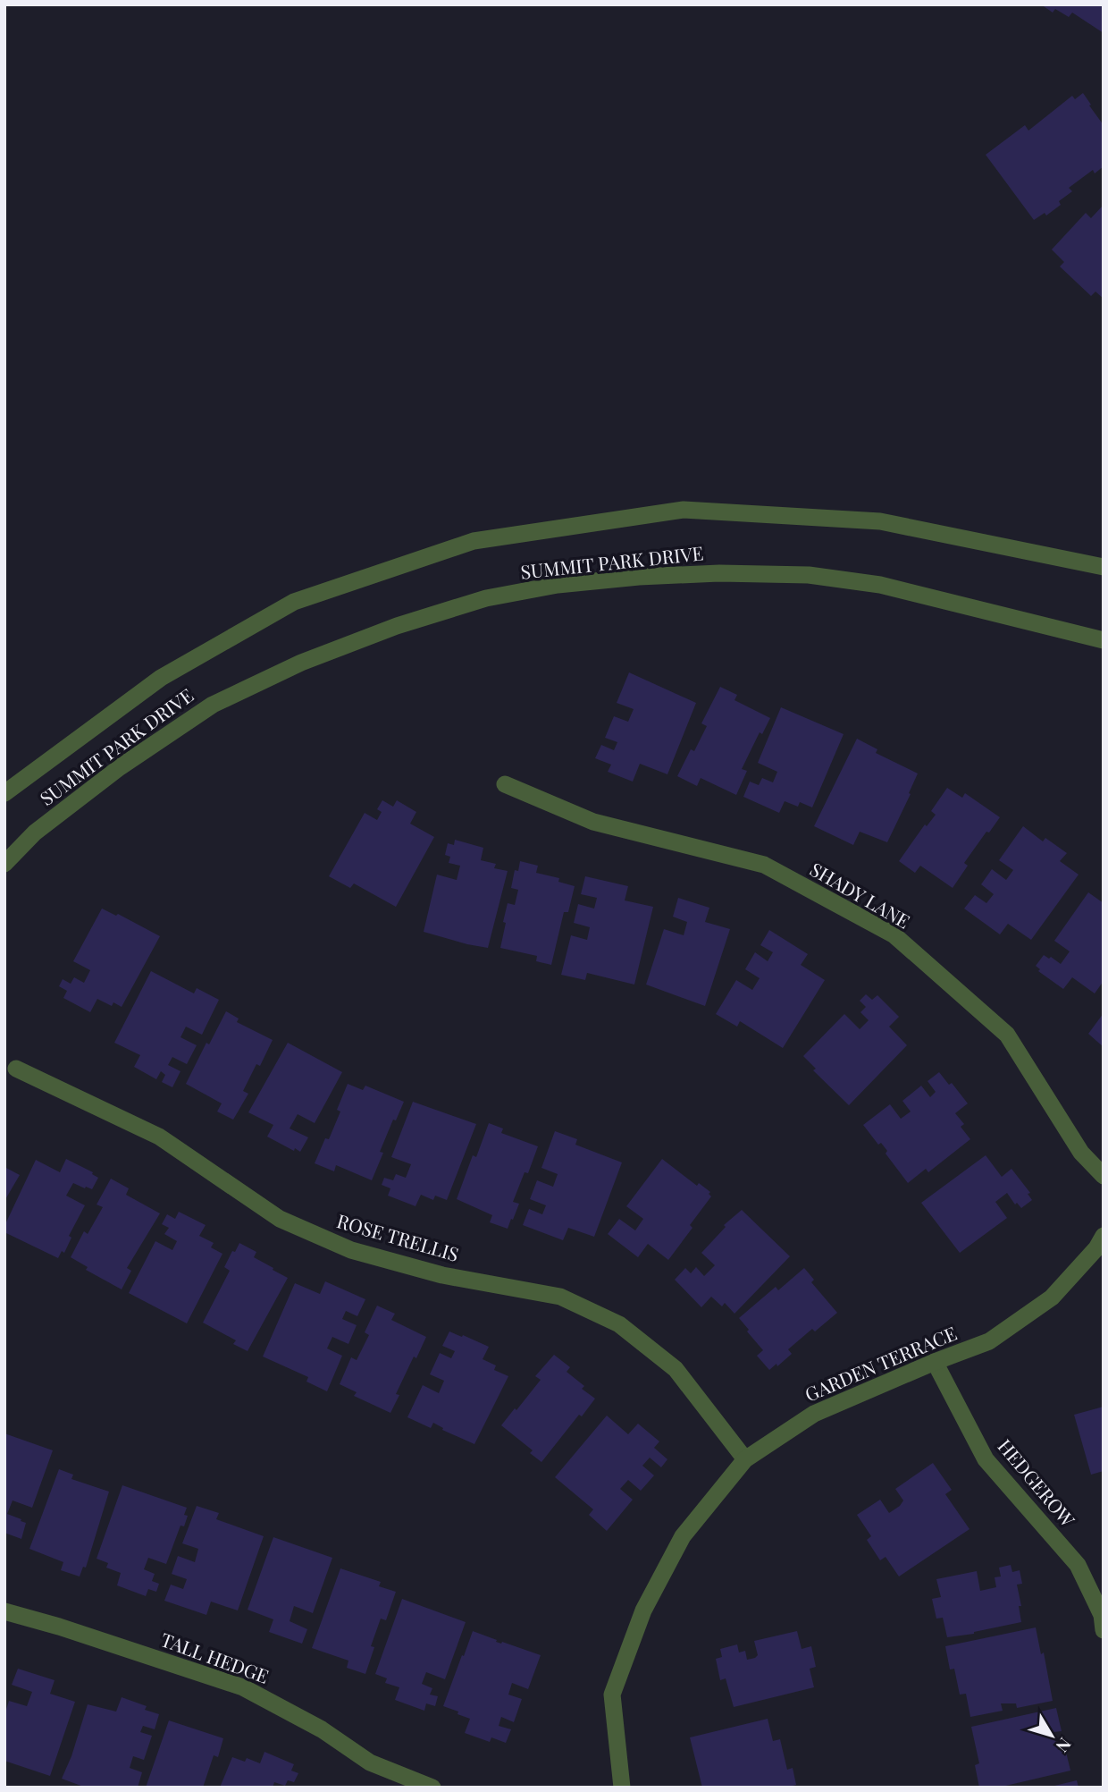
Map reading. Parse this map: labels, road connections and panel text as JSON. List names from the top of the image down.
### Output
{
  "streets": {
    "street": [
      "SUMMIT PARK DRIVE",
      "SHADY LANE",
      "ROSE TRELLIS",
      "GARDEN TERRACE",
      "HEDGEROW",
      "TALL HEDGE"
    ]
  },
  "crossings": [
    ["ROSE TRELLIS", "GARDEN TERRACE"],
    ["GARDEN TERRACE", "HEDGEROW"]
  ],
  "north": "bottom right"
}
